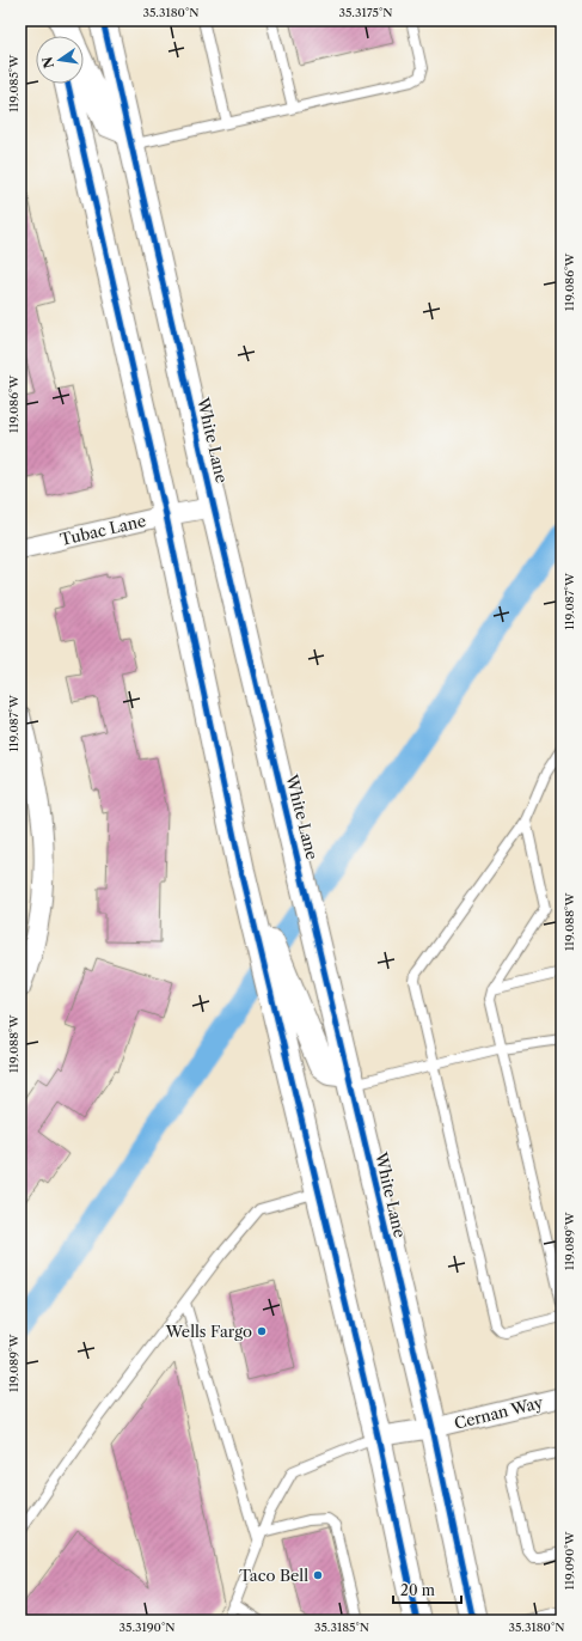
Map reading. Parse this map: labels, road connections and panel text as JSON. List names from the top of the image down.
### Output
{
  "streets": {
    "main road": ["White Lane"],
    "street": ["Tubac Lane", "Cernan Way"]
  },
  "crossings": [
    ["White Lane", "Tubac Lane"],
    ["White Lane", "Cernan Way"]
  ],
  "places": ["Wells Fargo", "Taco Bell"],
  "scale_bar": "20 m",
  "north": "left",
  "coordinates": [
    "35.3180°N",
    "35.3175°N",
    "119.085°W",
    "119.086°W",
    "119.087°W",
    "119.088°W",
    "119.089°W",
    "119.090°W",
    "35.3190°N",
    "35.3185°N"
  ]
}
